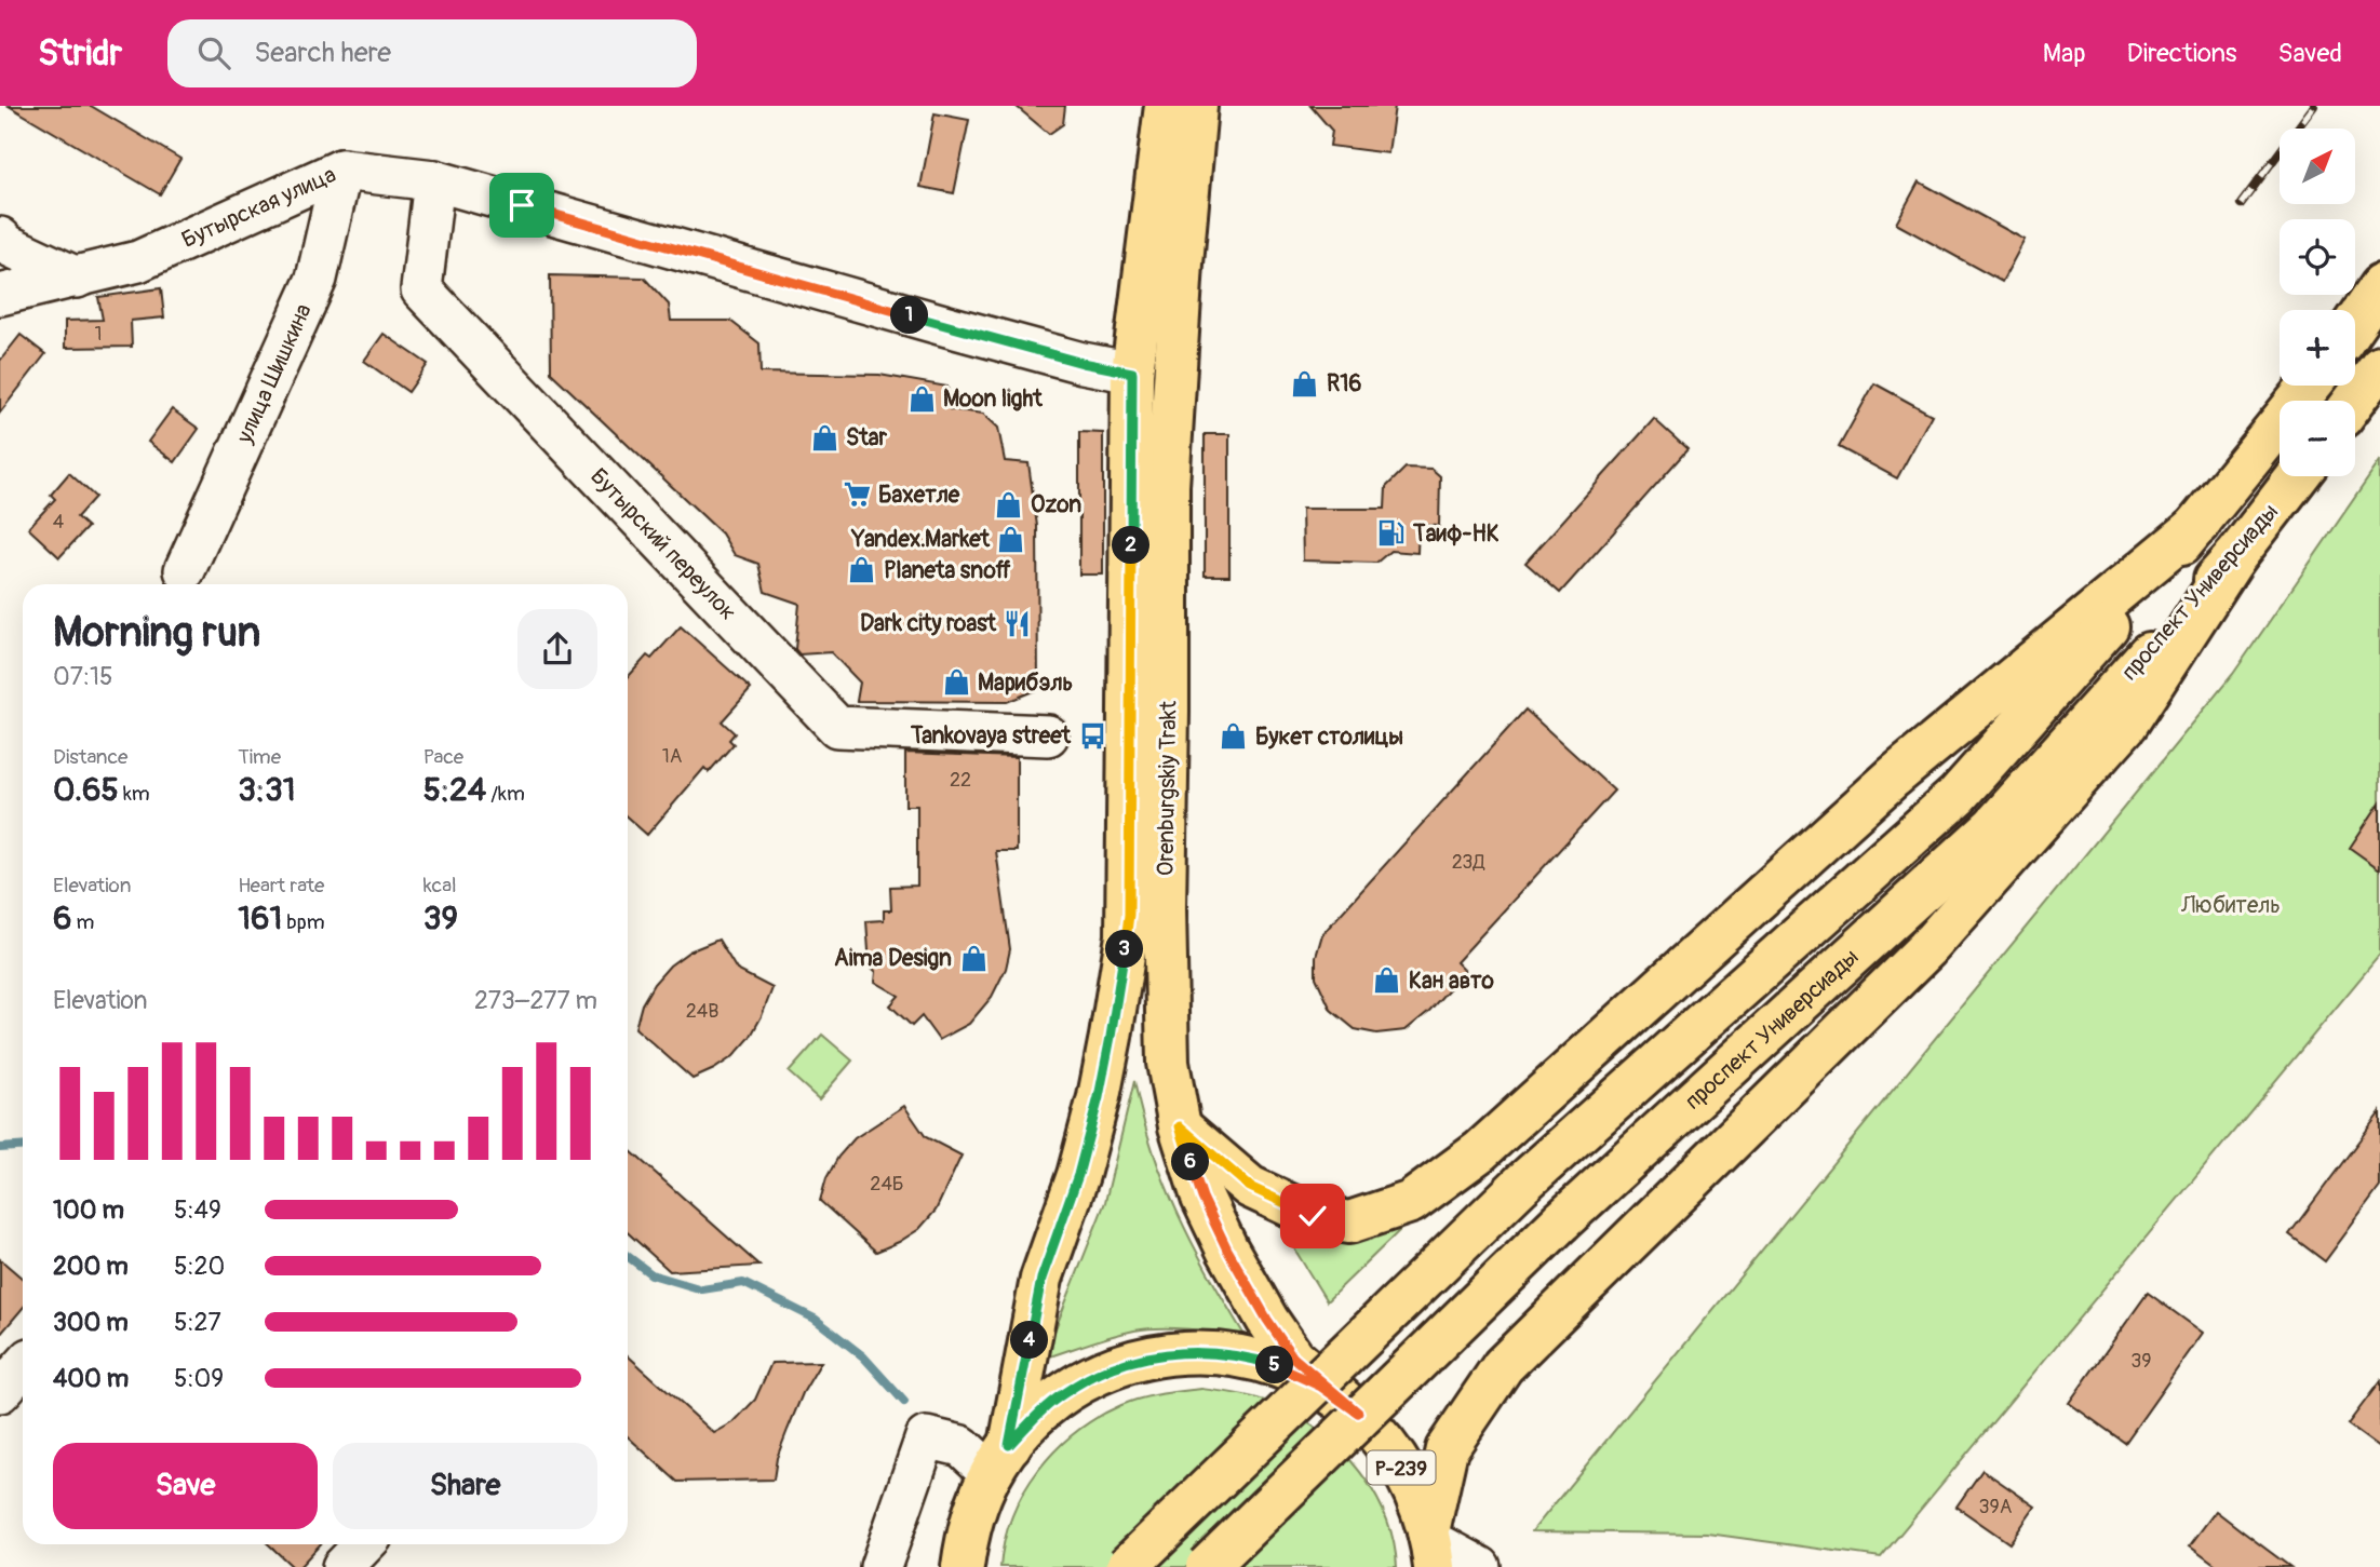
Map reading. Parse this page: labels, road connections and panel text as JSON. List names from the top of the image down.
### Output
{
  "streets": {
    "main road": ["проспект Универсиады", "Orenburgskiy Trakt", "Р-239"],
    "street": ["Бутырская улица", "улица Шишкина", "Бутырский переулок"]
  },
  "crossings": [
    ["Бутырская улица", "улица Шишкина"],
    ["Бутырская улица", "Бутырский переулок"],
    ["Бутырская улица", "Orenburgskiy Trakt"],
    ["Orenburgskiy Trakt", "Р-239"]
  ],
  "parks": ["Любитель"],
  "places": {
    "shop": [
      "R16",
      "Moon light",
      "Star",
      "Ozon",
      "Yandex.Market",
      "Planeta snoff",
      "Марибэль",
      "Букет столицы",
      "Aima Design",
      "Кан авто"
    ],
    "supermarket": ["Бахетле"],
    "fuel station": ["Таиф-НК"],
    "restaurant": ["Dark city roast"],
    "bus stop": ["Tankovaya street"]
  },
  "house_numbers": [
    "1",
    "4",
    "1А",
    "22",
    "23Д",
    "24В",
    "24Б",
    "39",
    "39А"
  ],
  "north": "top right",
  "page": {
    "header": "Stridr",
    "search": "Search here",
    "nav": ["Map", "Directions", "Saved"],
    "map_buttons": ["+", "−"],
    "pins": [
      "1",
      "2",
      "3",
      "6",
      "4",
      "5"
    ],
    "heading": ["Morning run", "07:15"],
    "stats": [
      ["Distance", "0.65 km"],
      ["Time", "3:31"],
      ["Pace", "5:24 /km"],
      ["Elevation", "6 m"],
      ["Heart rate", "161 bpm"],
      ["kcal", "39"]
    ],
    "chart": ["Elevation", "273–277 m"],
    "list": [
      {
        "name": "100 m",
        "note": "5:49"
      },
      {
        "name": "200 m",
        "note": "5:20"
      },
      {
        "name": "300 m",
        "note": "5:27"
      },
      {
        "name": "400 m",
        "note": "5:09"
      }
    ],
    "buttons": ["Save", "Share"]
  }
}
